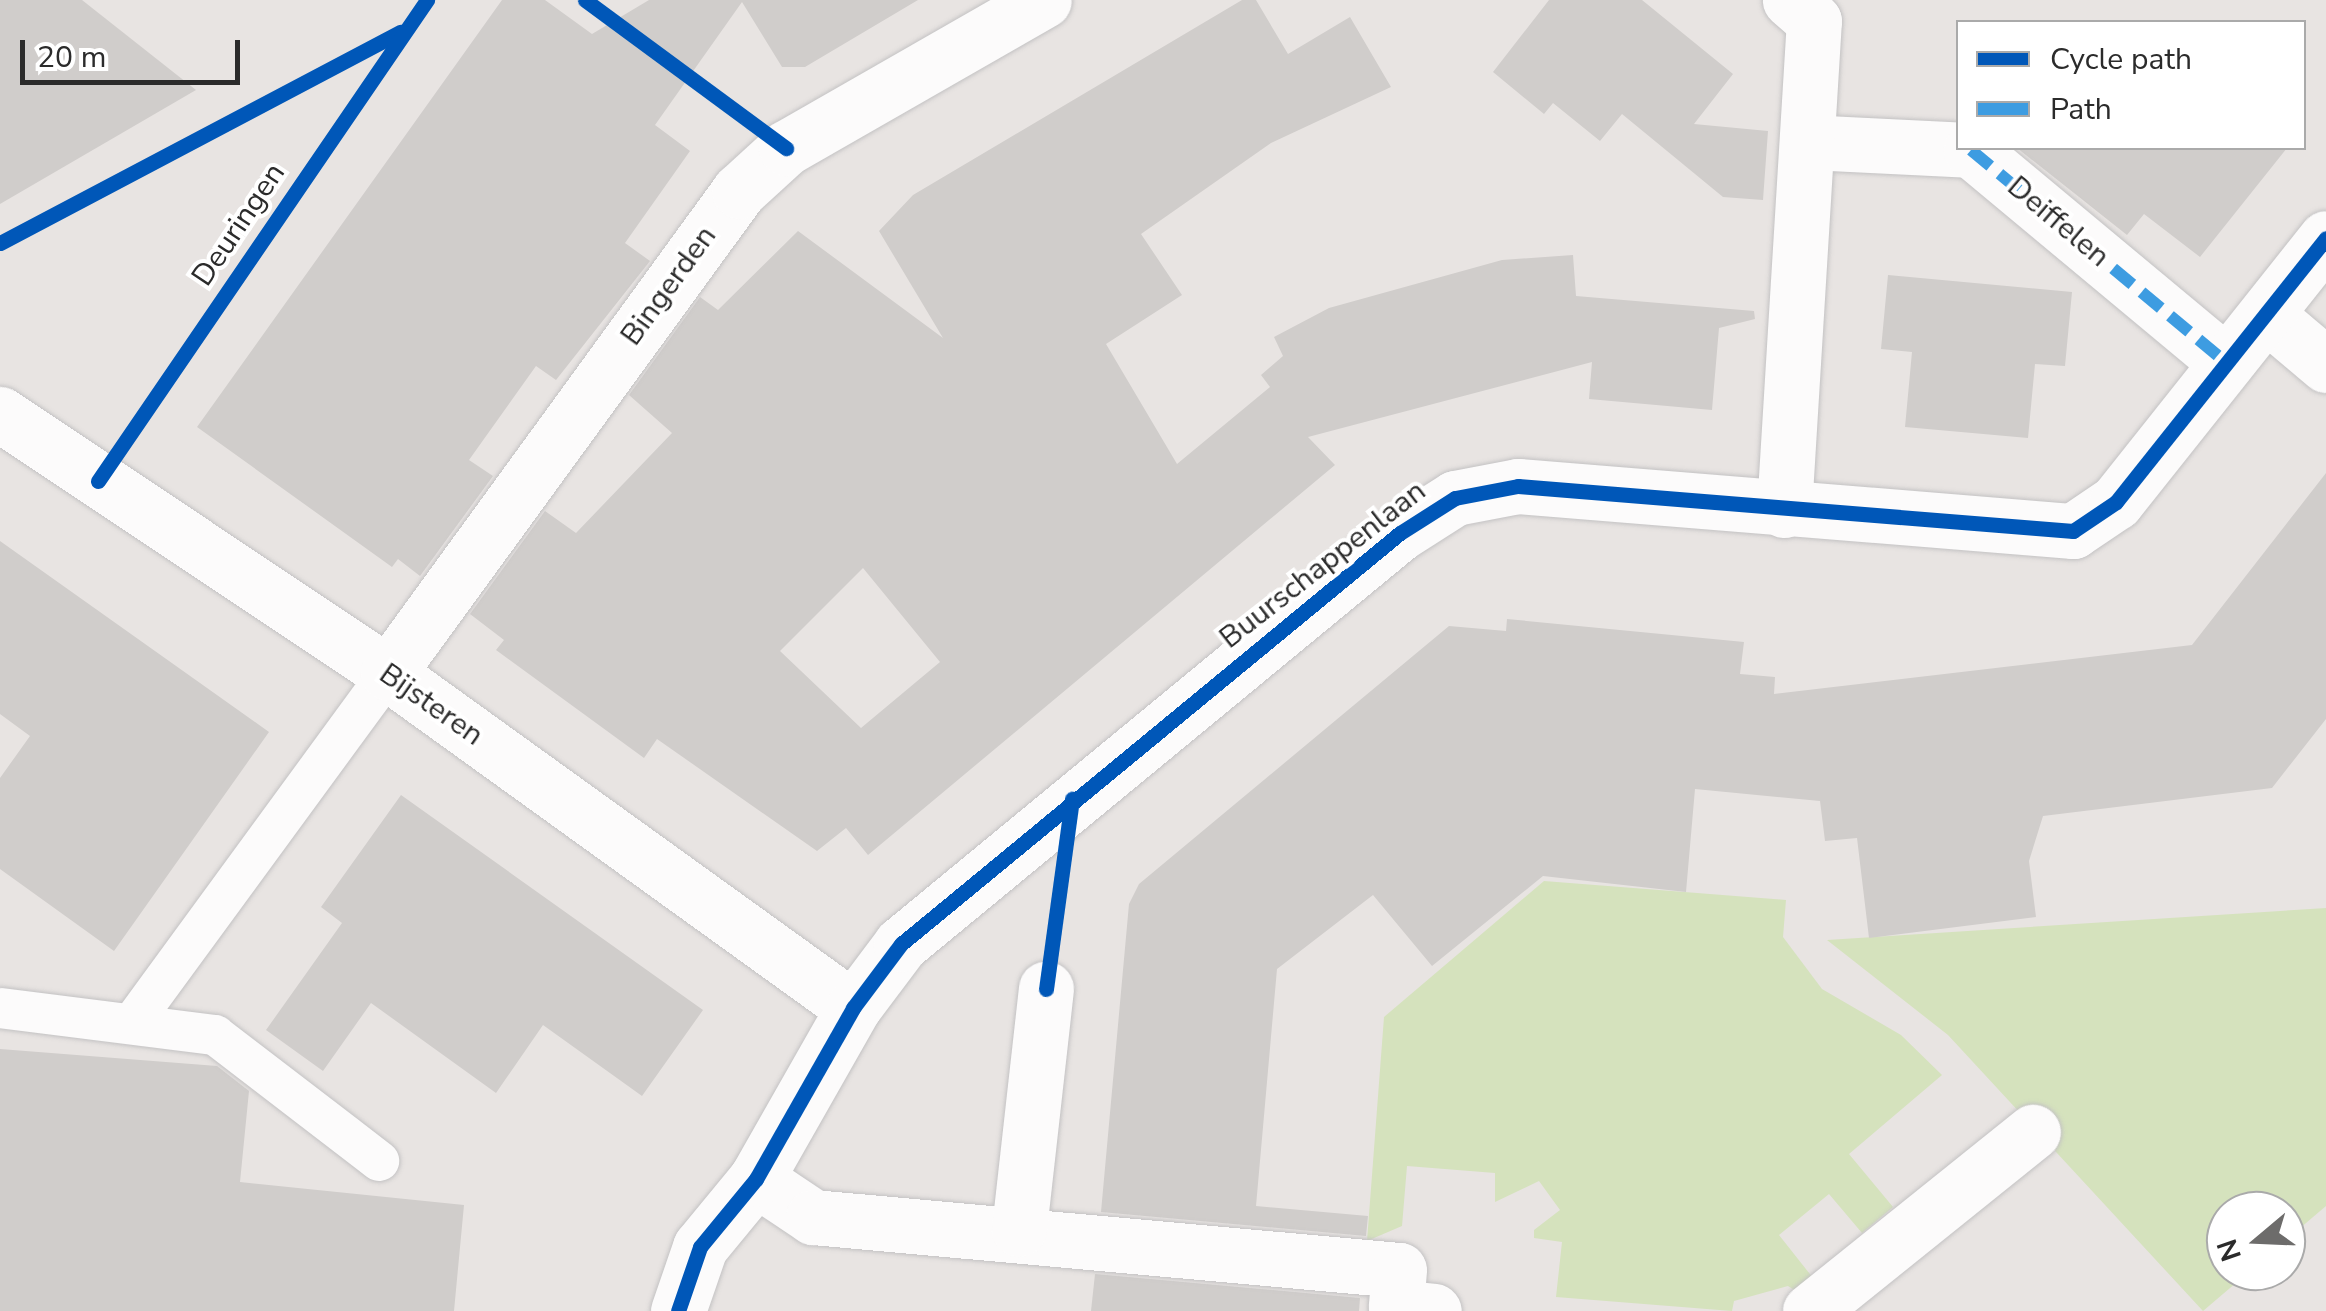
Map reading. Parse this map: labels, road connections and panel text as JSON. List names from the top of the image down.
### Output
{
  "streets": {
    "street": [
      "Deiffelen",
      "Bingerden",
      "Buurschappenlaan",
      "Bijsteren"
    ],
    "cycle path": ["Deuringen"]
  },
  "crossings": [
    ["Deiffelen", "Buurschappenlaan"],
    ["Bingerden", "Bijsteren"],
    ["Buurschappenlaan", "Bijsteren"]
  ],
  "legend": ["Cycle path", "Path"],
  "scale_bar": "20 m",
  "north": "left"
}
